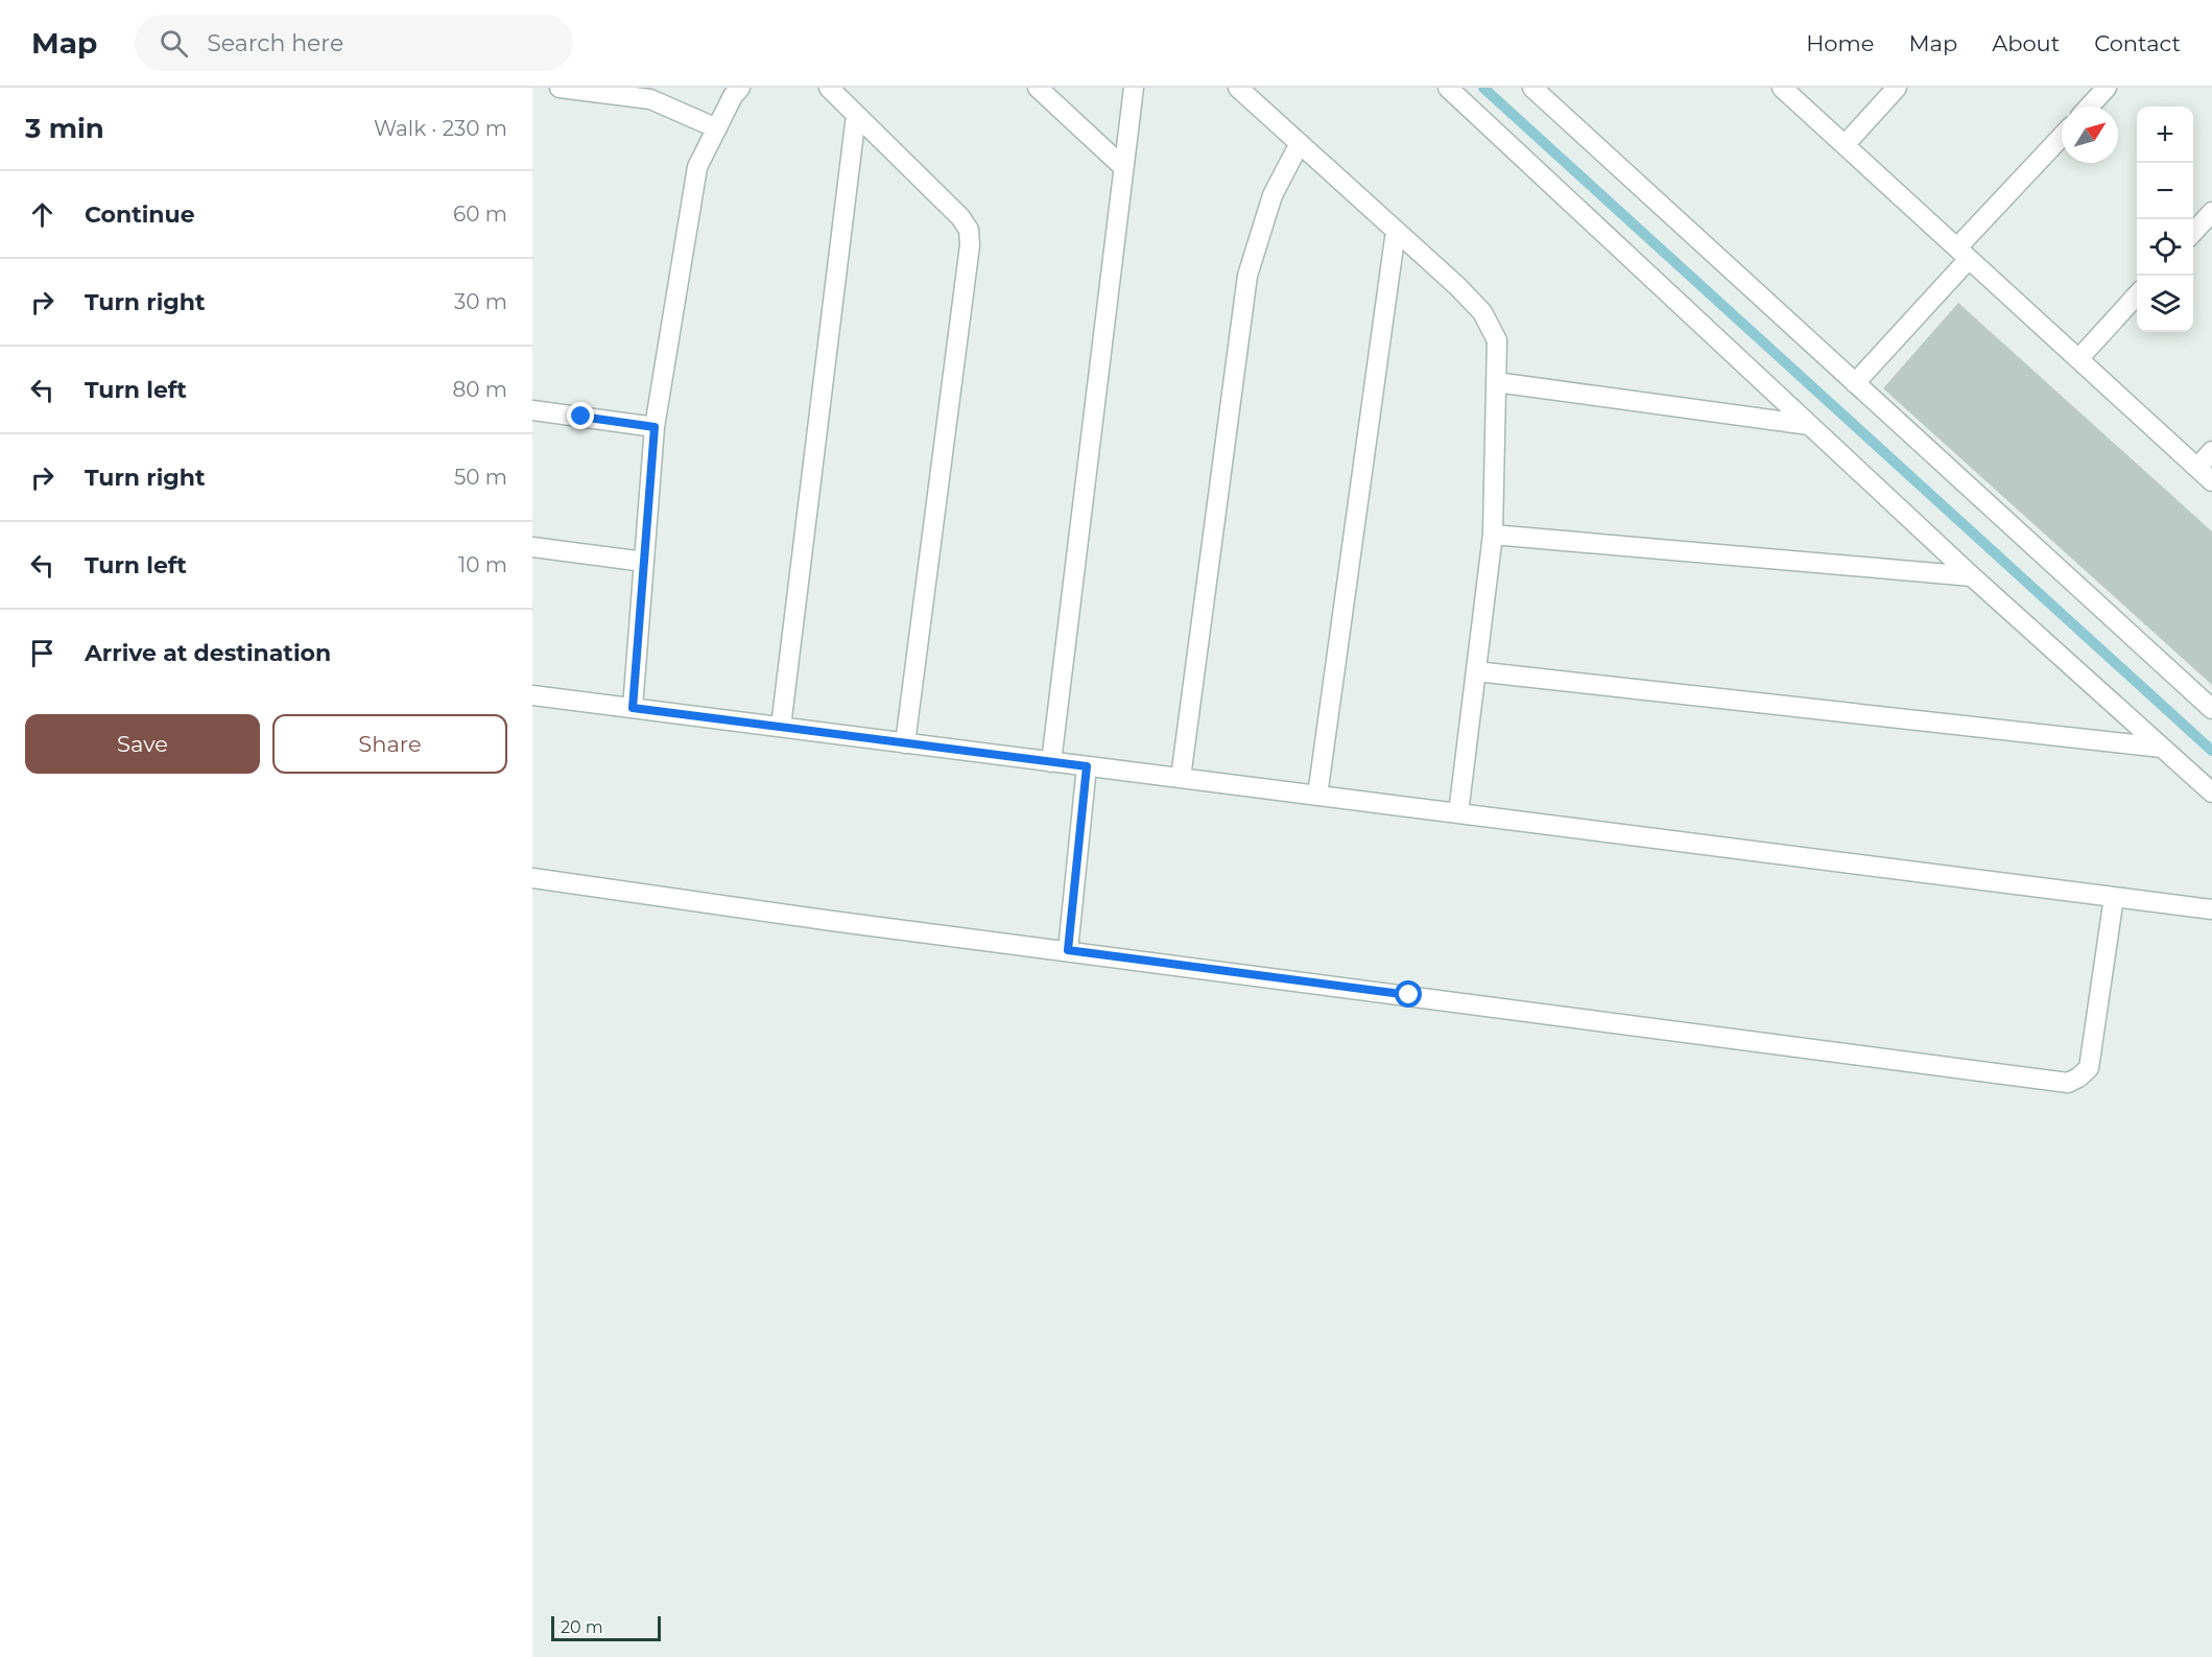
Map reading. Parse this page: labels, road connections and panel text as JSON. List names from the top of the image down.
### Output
{
  "scale_bar": "20 m",
  "north": "top right",
  "page": {
    "header": "Map",
    "search": "Search here",
    "nav": [
      "Home",
      "Map",
      "About",
      "Contact"
    ],
    "heading": ["3 min", "Walk · 230 m"],
    "map_buttons": ["+", "−"],
    "list": [
      ["Continue", "60 m"],
      ["Turn right", "30 m"],
      ["Turn left", "80 m"],
      ["Turn right", "50 m"],
      ["Turn left", "10 m"],
      "Arrive at destination"
    ],
    "buttons": ["Save", "Share"],
    "scale": "20 m"
  }
}
